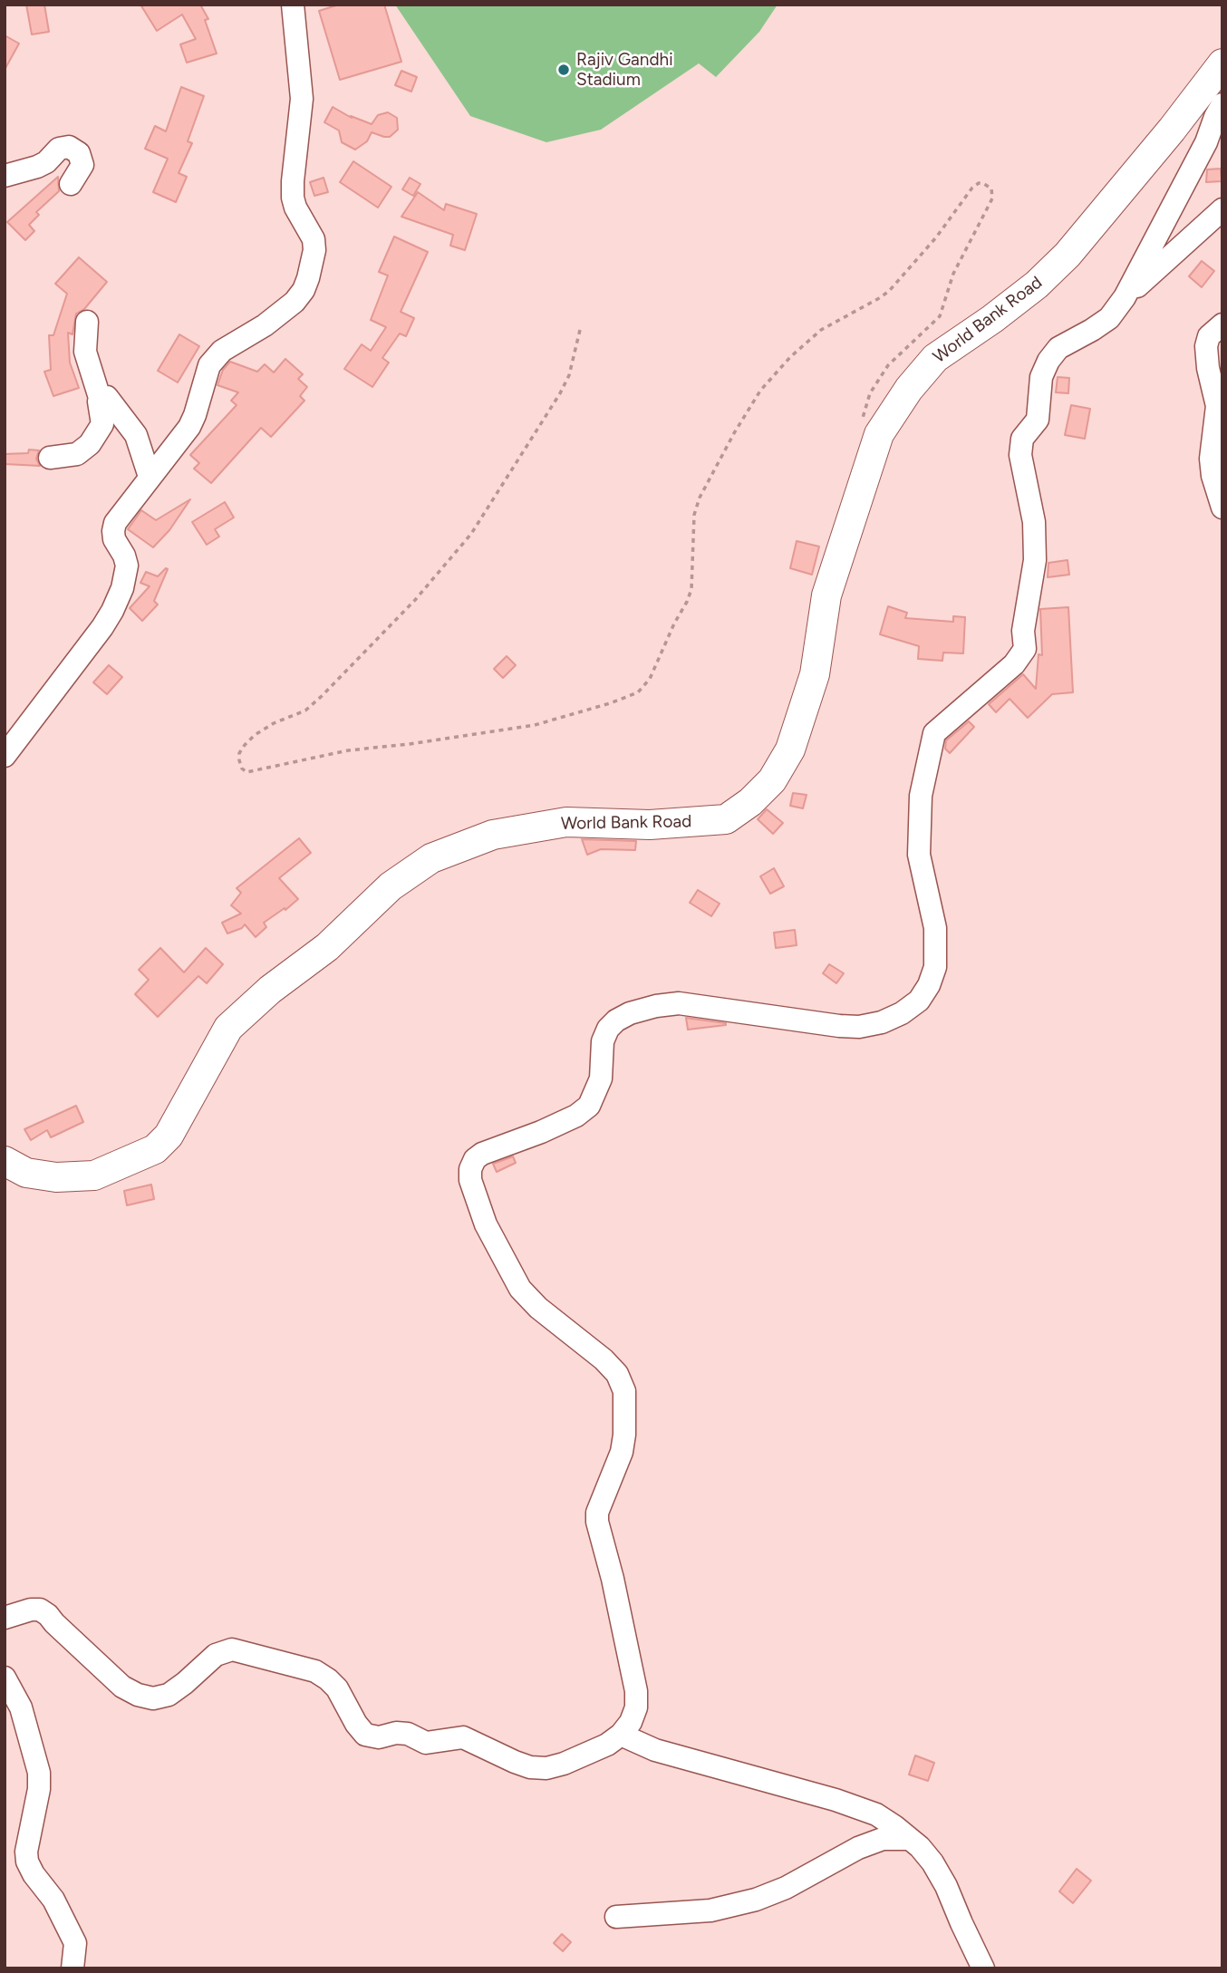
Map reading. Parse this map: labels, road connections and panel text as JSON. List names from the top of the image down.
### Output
{
  "streets": {
    "main road": ["World Bank Road"]
  },
  "places": ["Rajiv Gandhi Stadium"]
}
